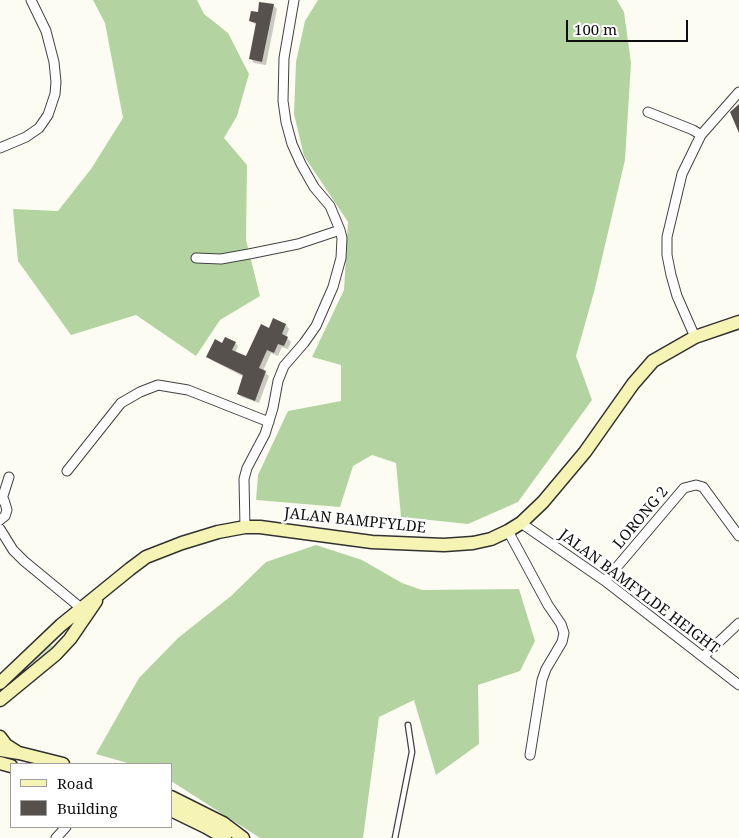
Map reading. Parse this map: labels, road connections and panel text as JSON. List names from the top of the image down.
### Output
{
  "streets": {
    "street": ["LORONG 2", "JALAN BAMPFYLDE", "JALAN BAMFYLDE HEIGHT"]
  },
  "crossings": [
    ["LORONG 2", "JALAN BAMFYLDE HEIGHT"],
    ["JALAN BAMPFYLDE", "JALAN BAMFYLDE HEIGHT"]
  ],
  "legend": ["Road", "Building"],
  "scale_bar": "100 m"
}
